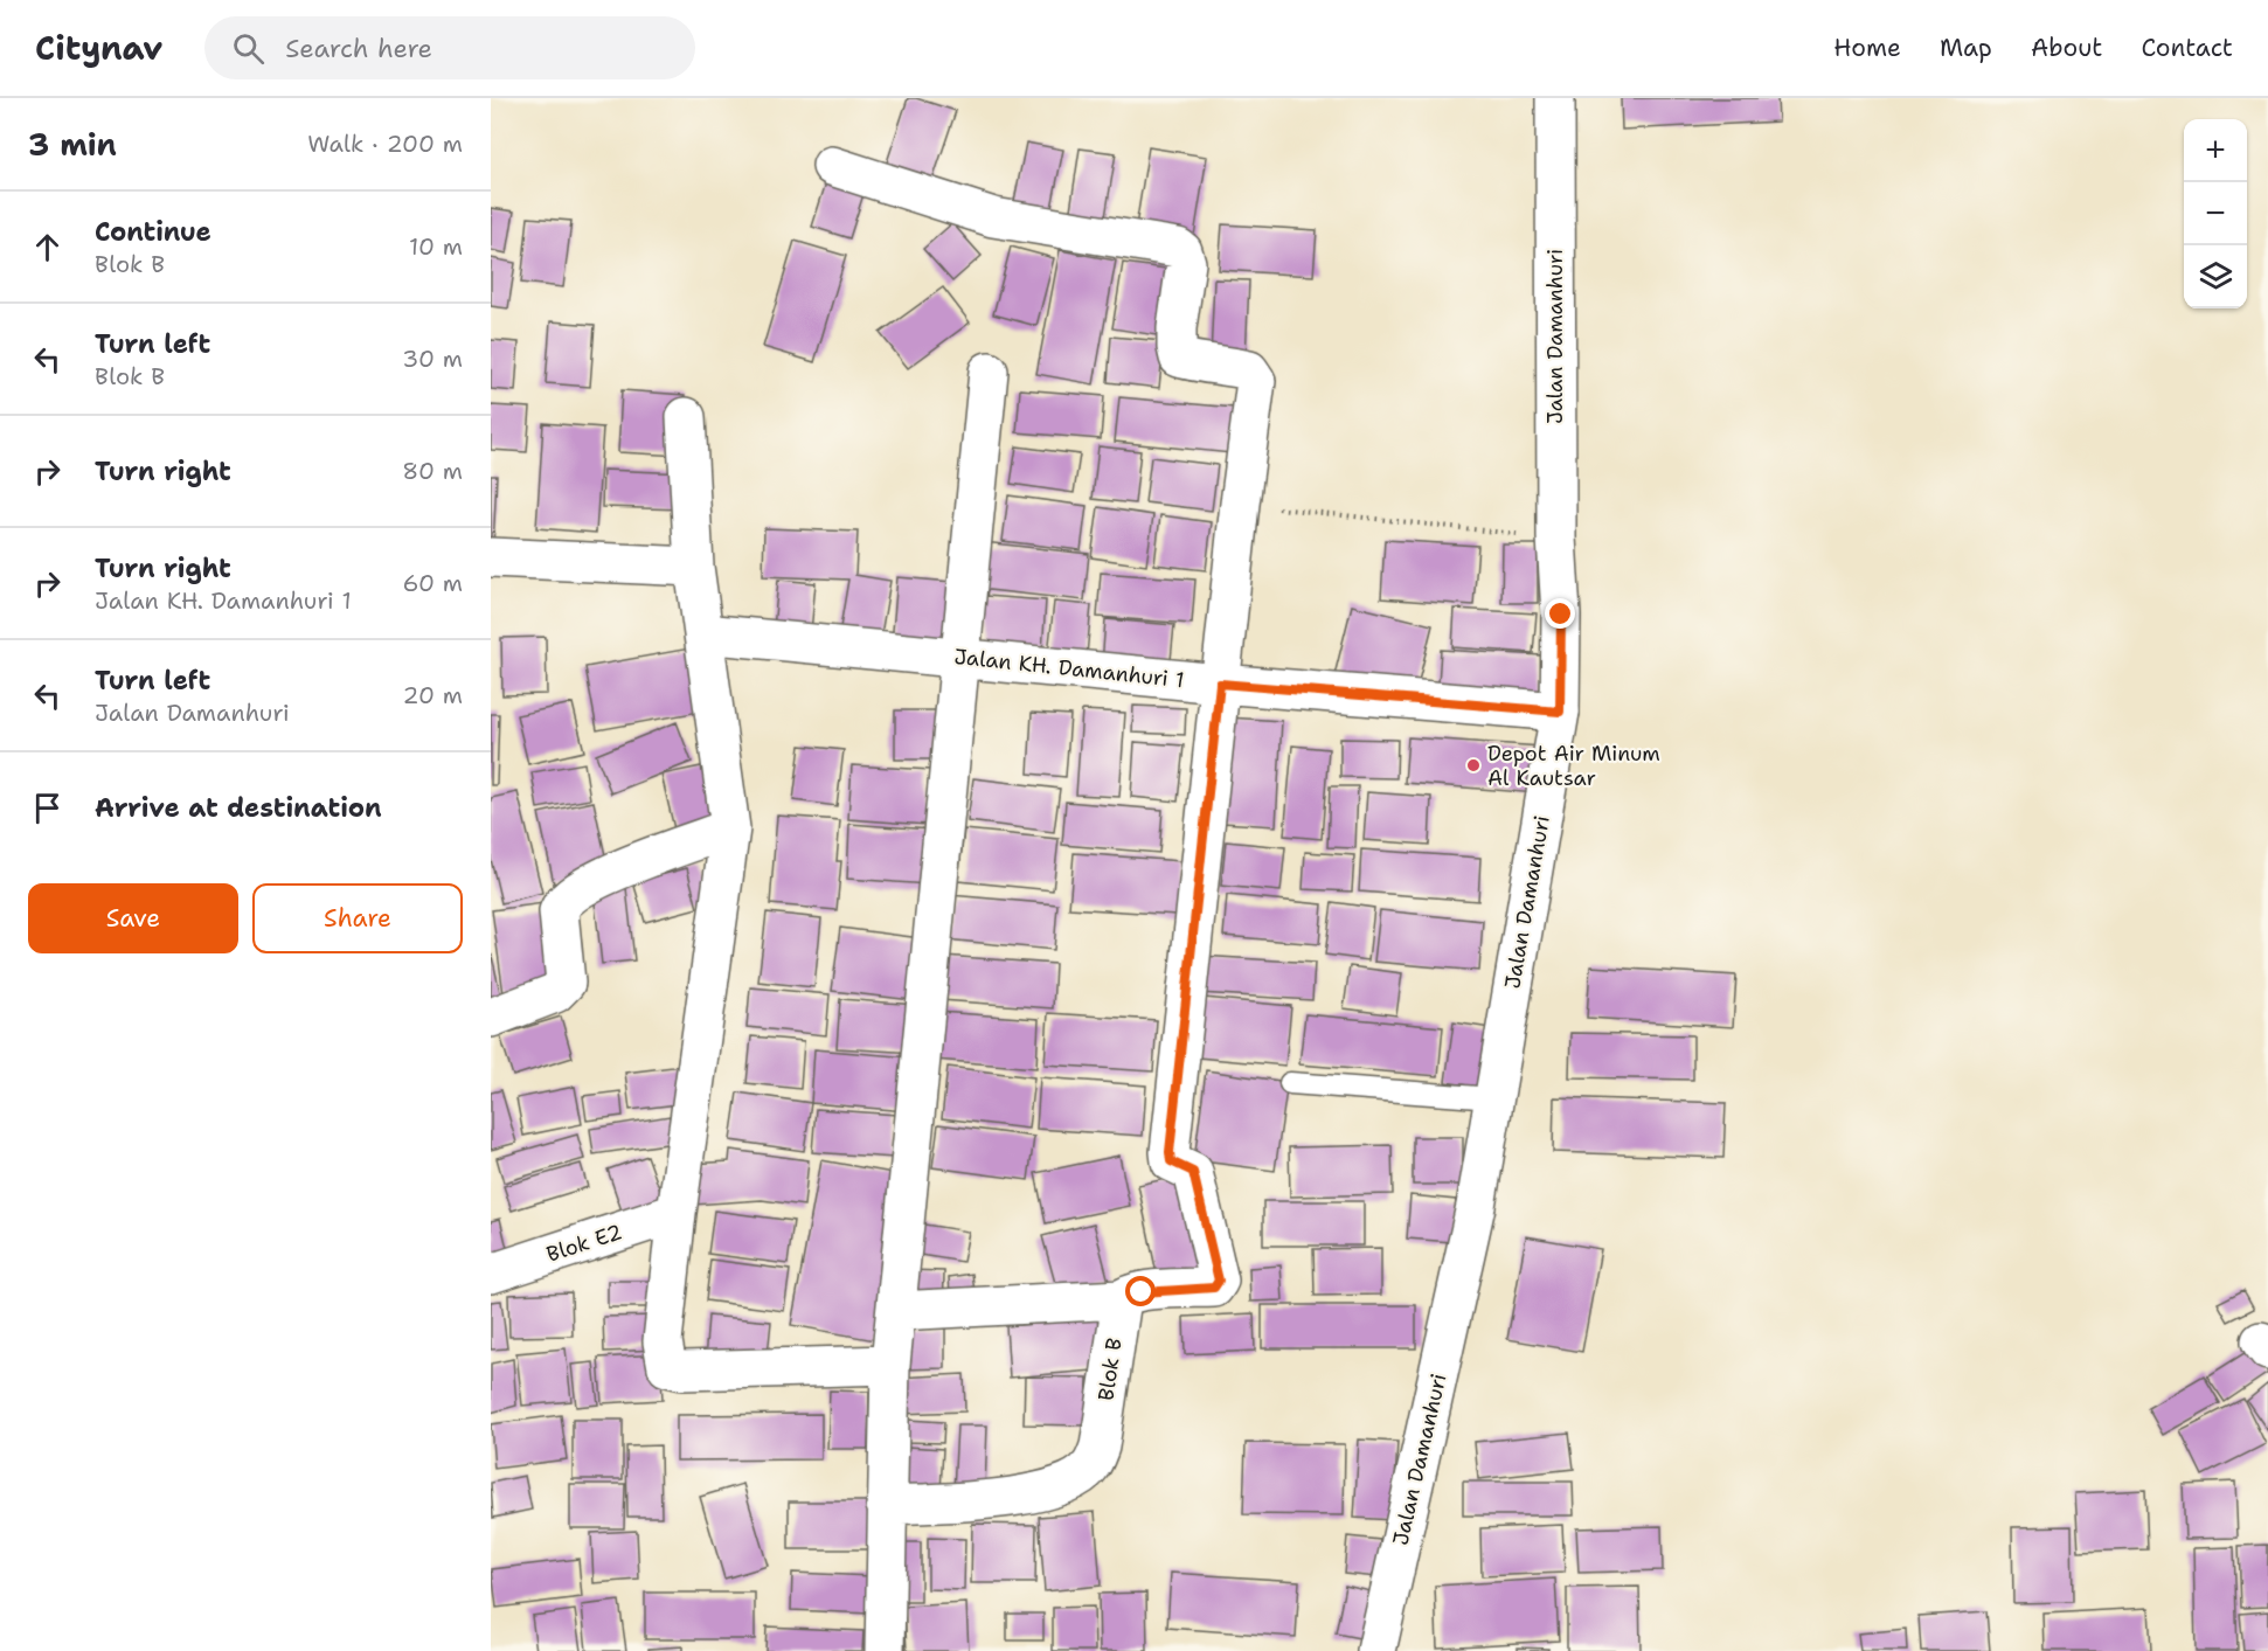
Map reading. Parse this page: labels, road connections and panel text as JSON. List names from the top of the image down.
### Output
{
  "streets": {
    "street": [
      "Jalan Damanhuri",
      "Jalan KH. Damanhuri 1",
      "Blok E2",
      "Blok B"
    ]
  },
  "crossings": [
    ["Jalan Damanhuri", "Jalan KH. Damanhuri 1"]
  ],
  "places": ["Depot Air Minum Al Kautsar"],
  "page": {
    "header": "Citynav",
    "search": "Search here",
    "nav": [
      "Home",
      "Map",
      "About",
      "Contact"
    ],
    "heading": ["3 min", "Walk · 200 m"],
    "map_buttons": ["+", "−"],
    "list": [
      ["Continue", "Blok B", "10 m"],
      ["Turn left", "Blok B", "30 m"],
      ["Turn right", "80 m"],
      ["Turn right", "Jalan KH. Damanhuri 1", "60 m"],
      ["Turn left", "Jalan Damanhuri", "20 m"],
      "Arrive at destination"
    ],
    "buttons": ["Save", "Share"]
  }
}
